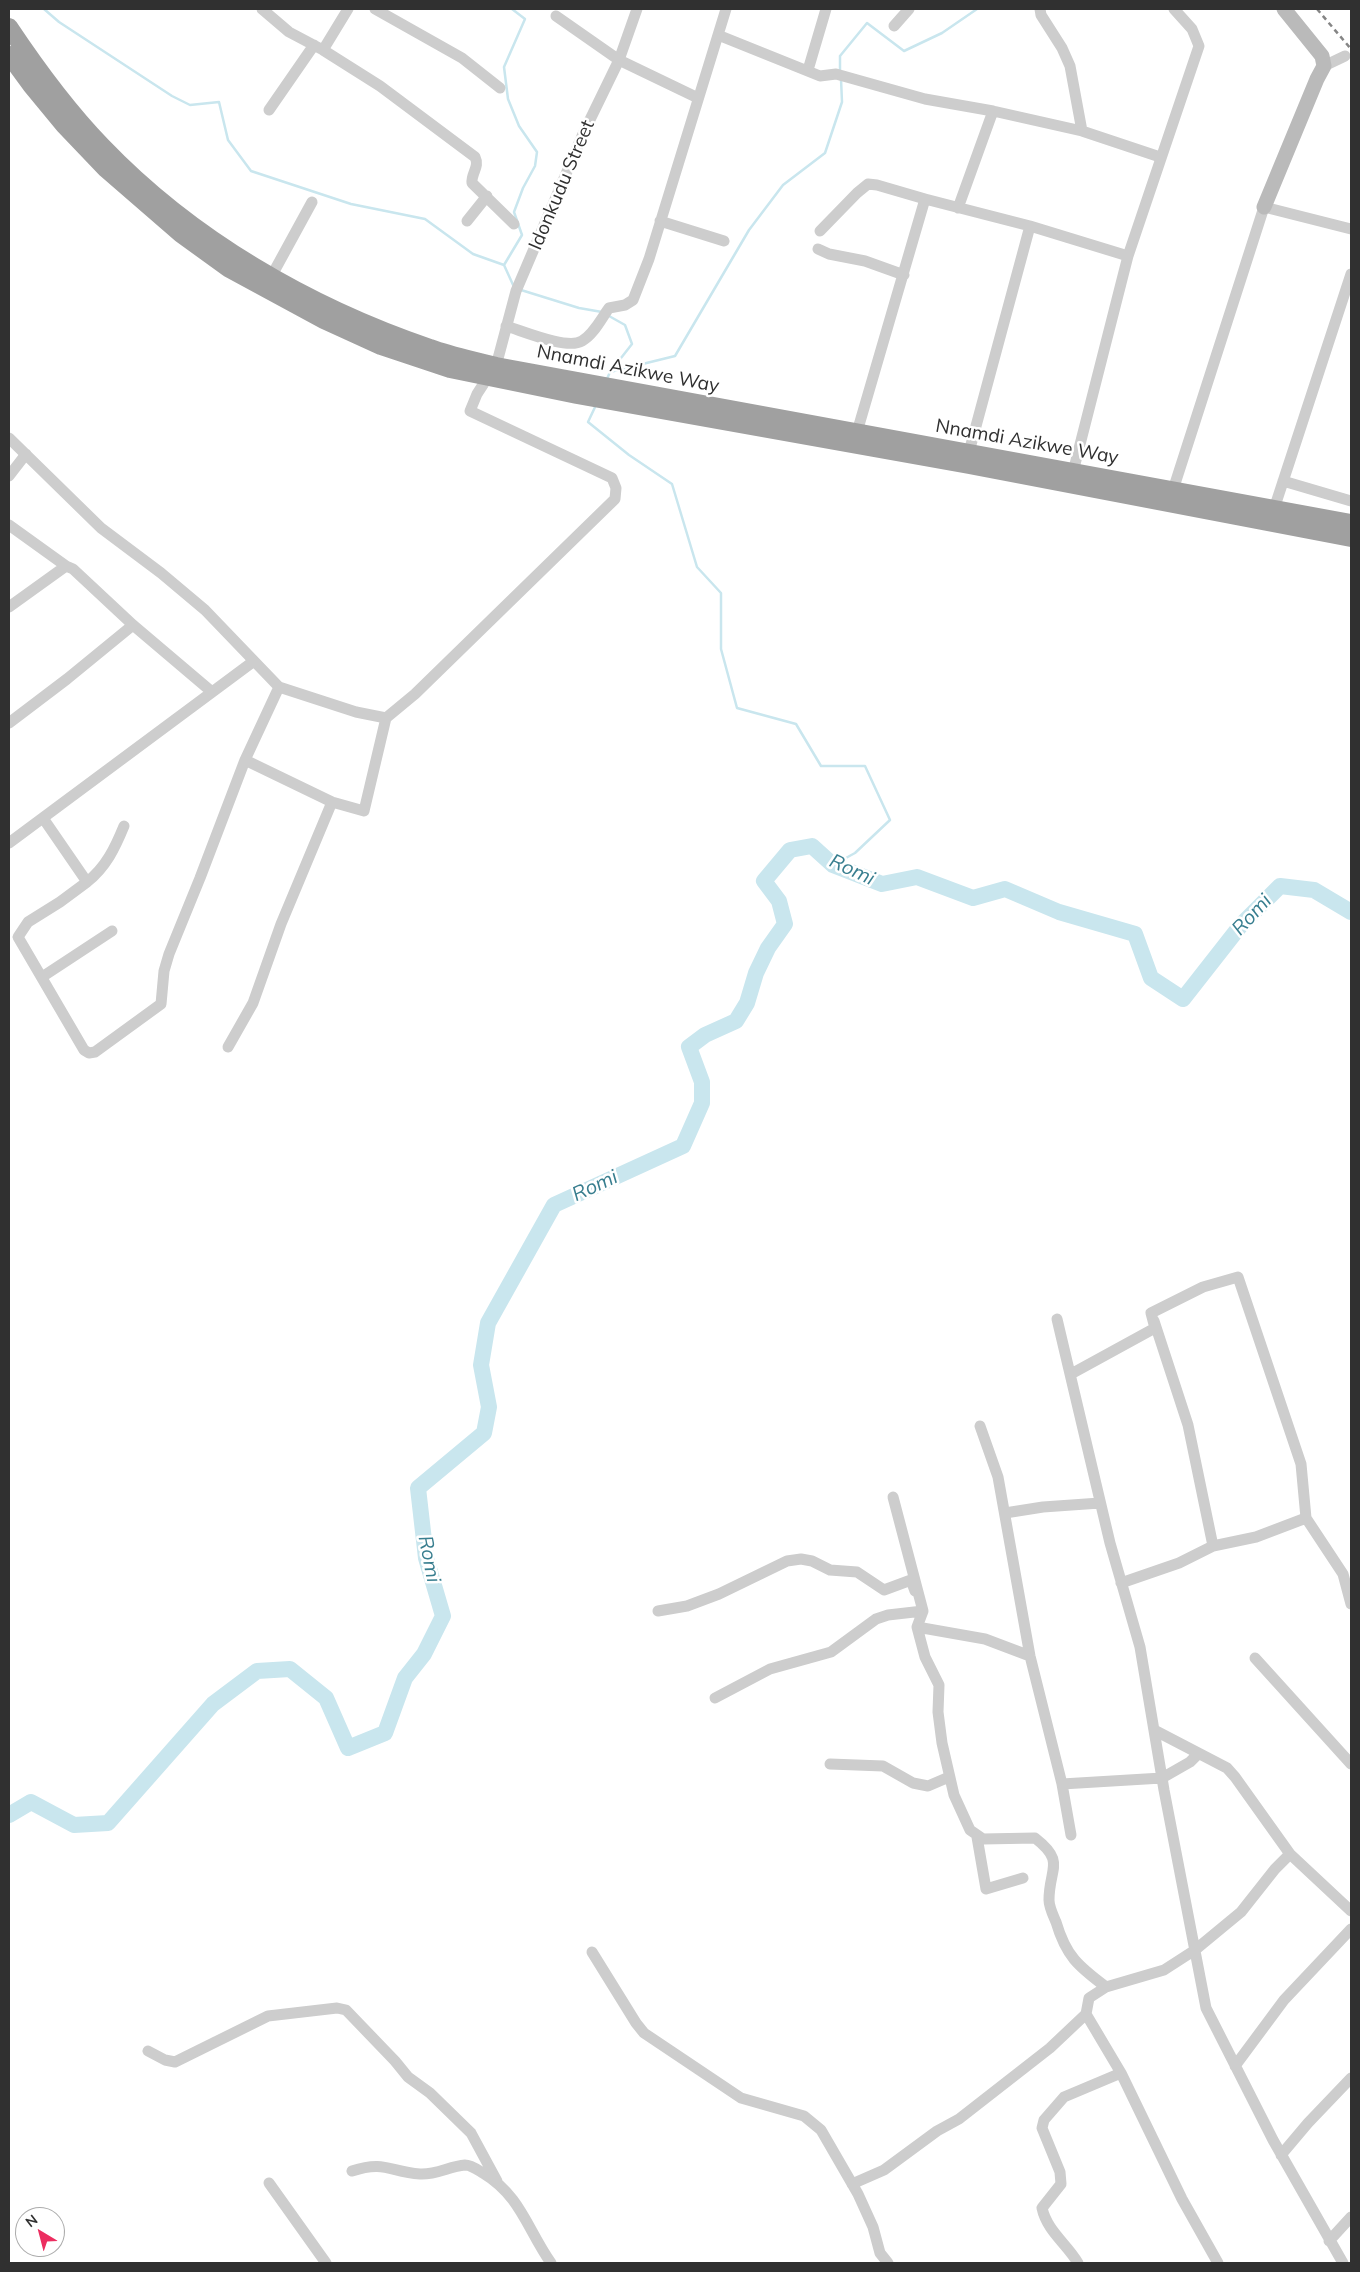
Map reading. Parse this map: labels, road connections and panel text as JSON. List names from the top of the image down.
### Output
{
  "streets": {
    "highway": ["Nnamdi Azikwe Way"],
    "street": ["Idonkudu Street"]
  },
  "crossings": [
    ["Idonkudu Street", "Nnamdi Azikwe Way"]
  ],
  "water": ["Romi"],
  "north": "top left"
}
